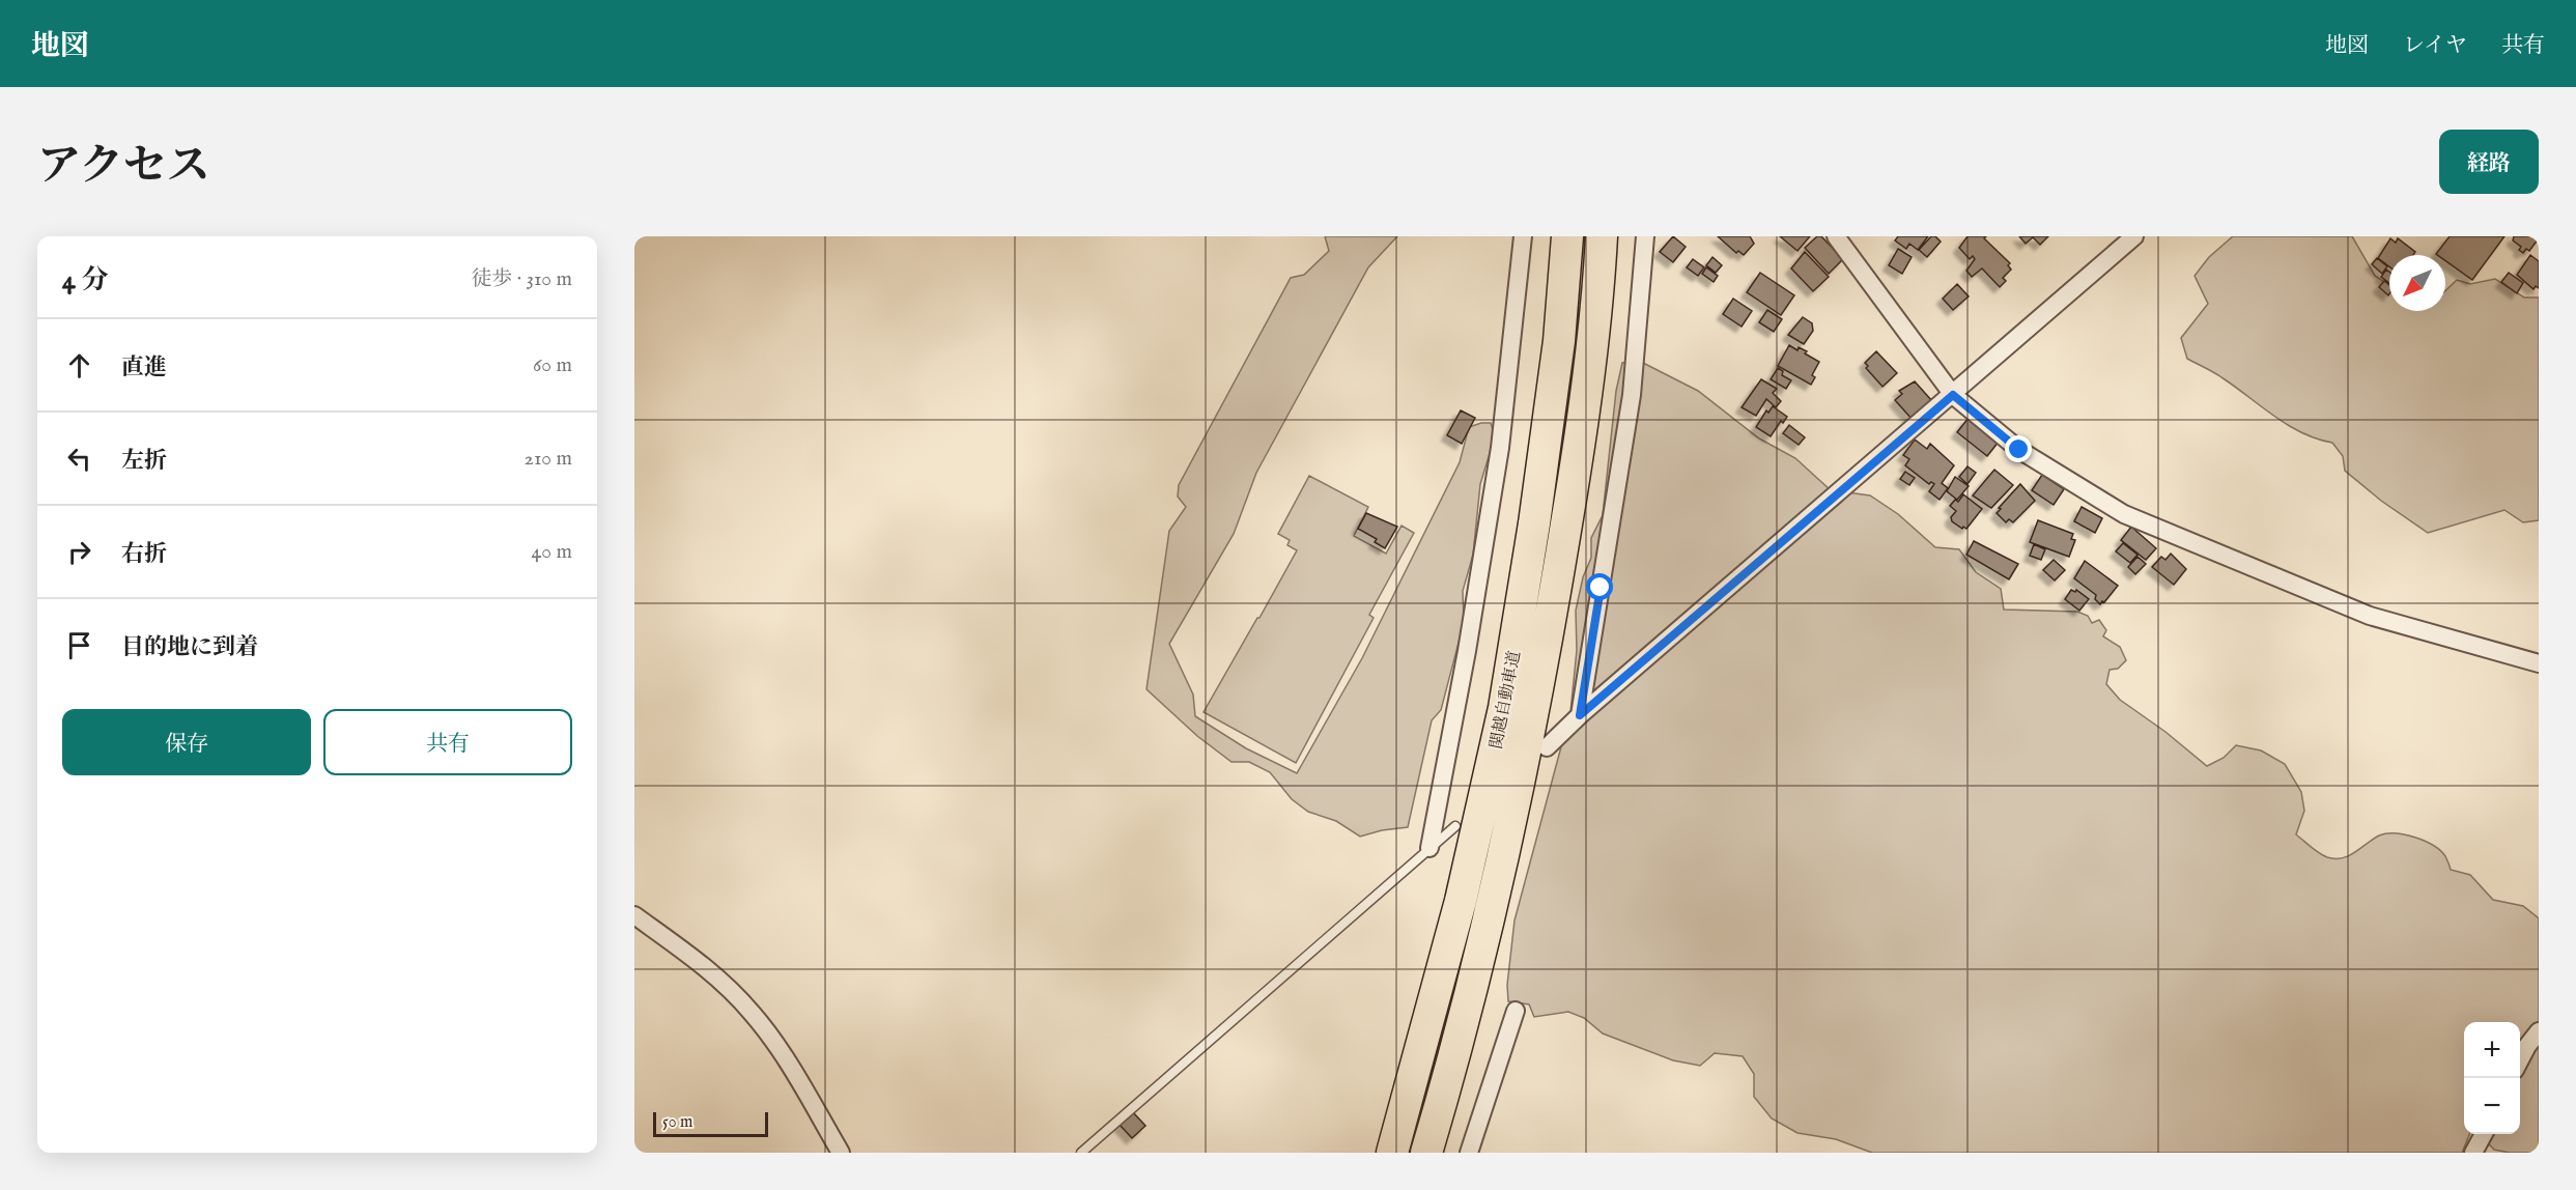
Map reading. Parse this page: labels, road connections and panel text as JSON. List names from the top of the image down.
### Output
{
  "streets": {
    "highway": ["関越自動車道"]
  },
  "scale_bar": "50 m",
  "north": "bottom left",
  "page": {
    "header": "地図",
    "nav": ["地図", "レイヤ", "共有"],
    "title": "アクセス",
    "buttons": [
      "経路",
      ["保存", "共有"]
    ],
    "heading": ["4 分", "徒歩 · 310 m"],
    "list": [
      ["直進", "60 m"],
      ["左折", "210 m"],
      ["右折", "40 m"],
      "目的地に到着"
    ],
    "map_buttons": ["+", "−"],
    "scale": "50 m"
  }
}
